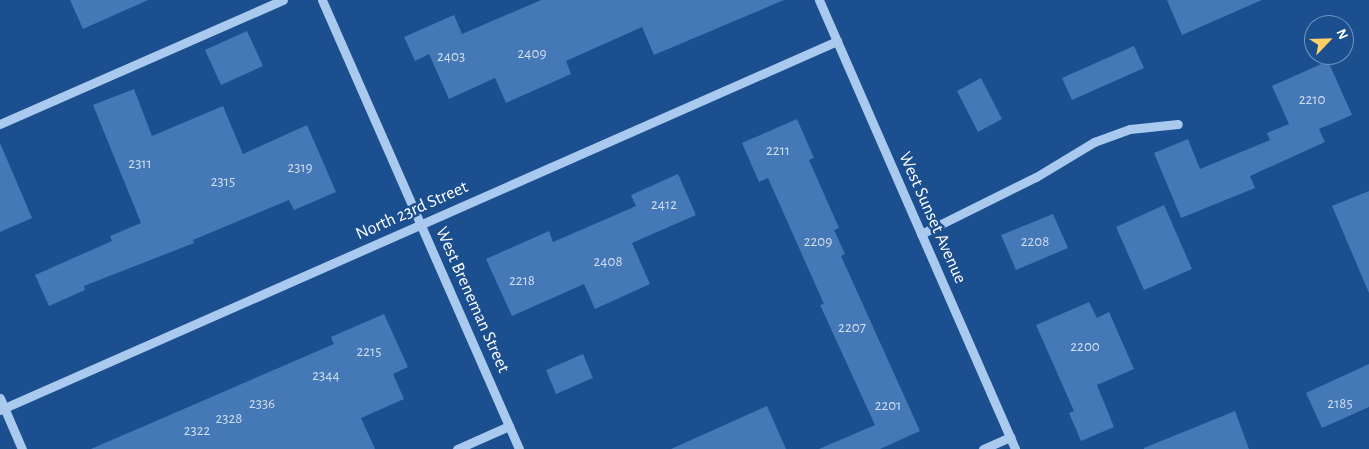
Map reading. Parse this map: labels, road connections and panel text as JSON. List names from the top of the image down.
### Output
{
  "streets": {
    "street": ["North 23rd Street", "West Sunset Avenue", "West Breneman Street"]
  },
  "crossings": [
    ["North 23rd Street", "West Sunset Avenue"],
    ["North 23rd Street", "West Breneman Street"]
  ],
  "house_numbers": [
    "2409",
    "2403",
    "2210",
    "2211",
    "2311",
    "2319",
    "2315",
    "2412",
    "2209",
    "2208",
    "2408",
    "2218",
    "2207",
    "2200",
    "2215",
    "2344",
    "2336",
    "2185",
    "2201",
    "2328",
    "2322"
  ],
  "north": "top right"
}
